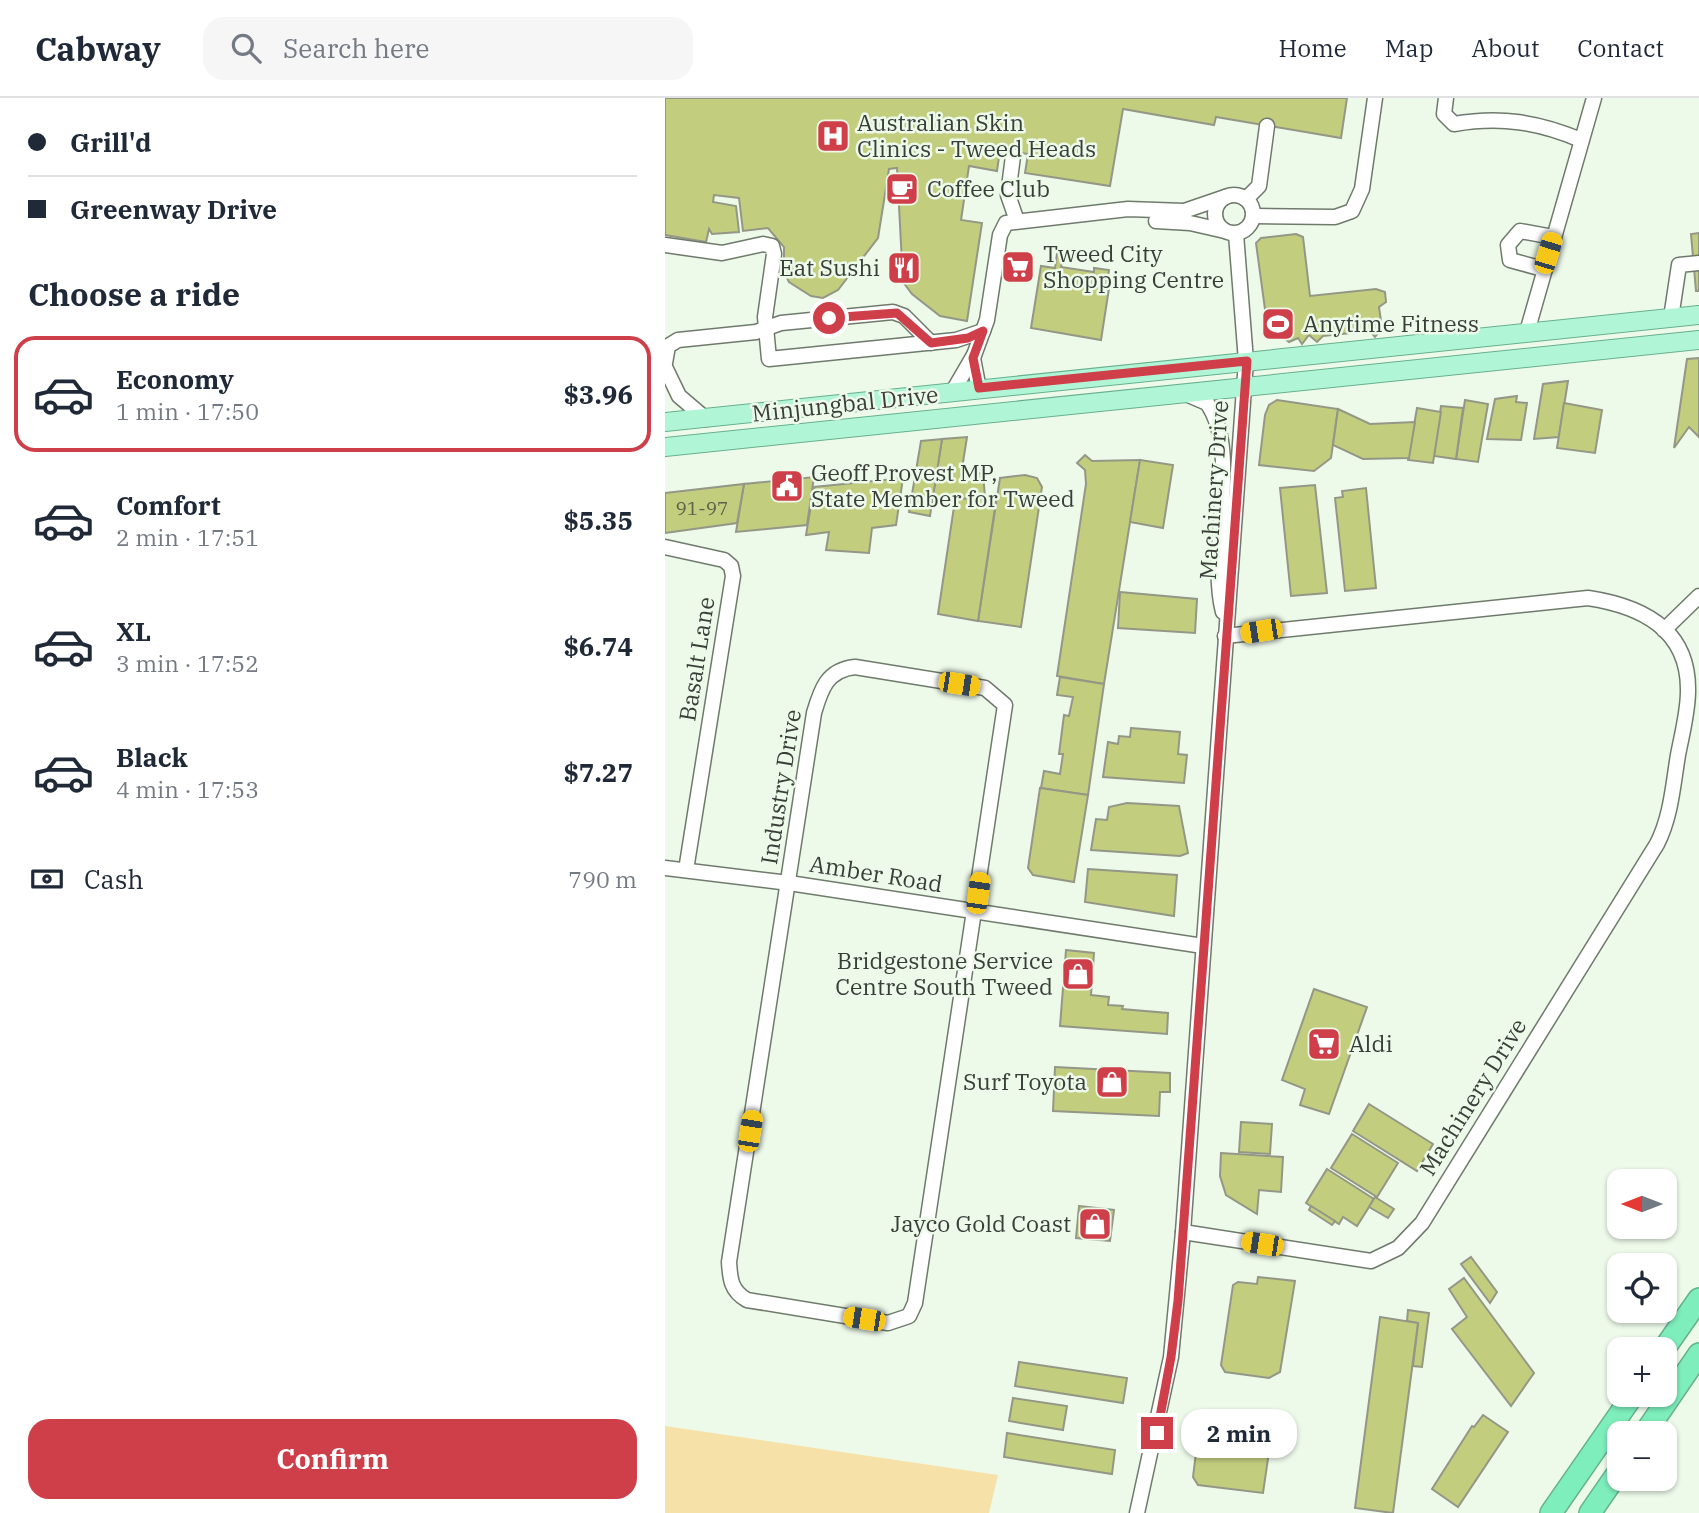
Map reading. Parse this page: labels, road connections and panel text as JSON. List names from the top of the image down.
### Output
{
  "streets": {
    "main road": ["Minjungbal Drive"],
    "street": [
      "Machinery Drive",
      "Basalt Lane",
      "Industry Drive",
      "Amber Road"
    ]
  },
  "crossings": [
    ["Minjungbal Drive", "Machinery Drive"],
    ["Machinery Drive", "Amber Road"],
    ["Basalt Lane", "Amber Road"],
    ["Industry Drive", "Amber Road"]
  ],
  "places": {
    "hospital": ["Australian Skin Clinics - Tweed Heads"],
    "cafe": ["Coffee Club"],
    "supermarket": ["Tweed City Shopping Centre", "Aldi"],
    "restaurant": ["Eat Sushi"],
    "sports": ["Anytime Fitness"],
    "public building": ["Geoff Provest MP, State Member for Tweed"],
    "shop": ["Bridgestone Service Centre South Tweed", "Surf Toyota", "Jayco Gold Coast"]
  },
  "house_numbers": ["91-97"],
  "north": "left",
  "page": {
    "header": "Cabway",
    "search": "Search here",
    "nav": [
      "Home",
      "Map",
      "About",
      "Contact"
    ],
    "banner": ["Grill'd", "Greenway Drive"],
    "heading": "Choose a ride",
    "list": [
      {
        "name": "Economy",
        "note": "1 min · 17:50",
        "value": "$3.96"
      },
      {
        "name": "Comfort",
        "note": "2 min · 17:51",
        "value": "$5.35"
      },
      {
        "name": "XL",
        "note": "3 min · 17:52",
        "value": "$6.74"
      },
      {
        "name": "Black",
        "note": "4 min · 17:53",
        "value": "$7.27"
      }
    ],
    "pay": ["Cash", "790 m"],
    "map_buttons": ["+", "−"],
    "buttons": "Confirm",
    "bubble": "2 min"
  }
}
